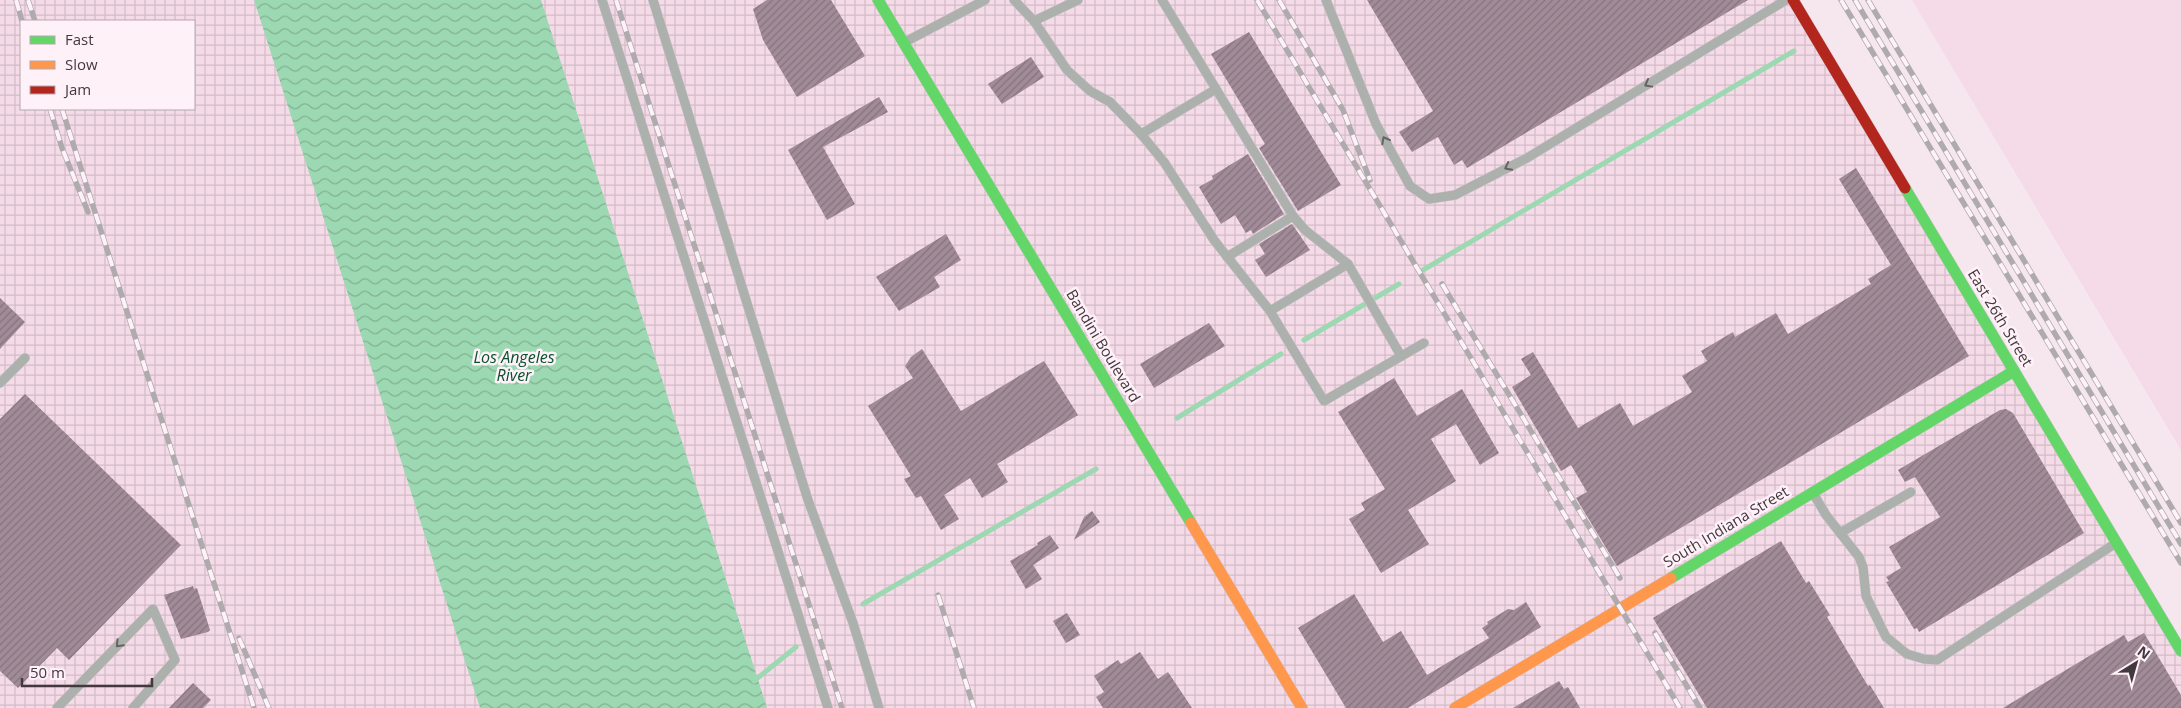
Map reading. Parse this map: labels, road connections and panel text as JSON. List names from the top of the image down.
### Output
{
  "streets": {
    "street": ["East 26th Street", "Bandini Boulevard", "South Indiana Street"]
  },
  "crossings": [
    ["East 26th Street", "South Indiana Street"]
  ],
  "water": ["Los Angeles River"],
  "legend": ["Fast", "Slow", "Jam"],
  "scale_bar": "50 m",
  "north": "top right"
}
